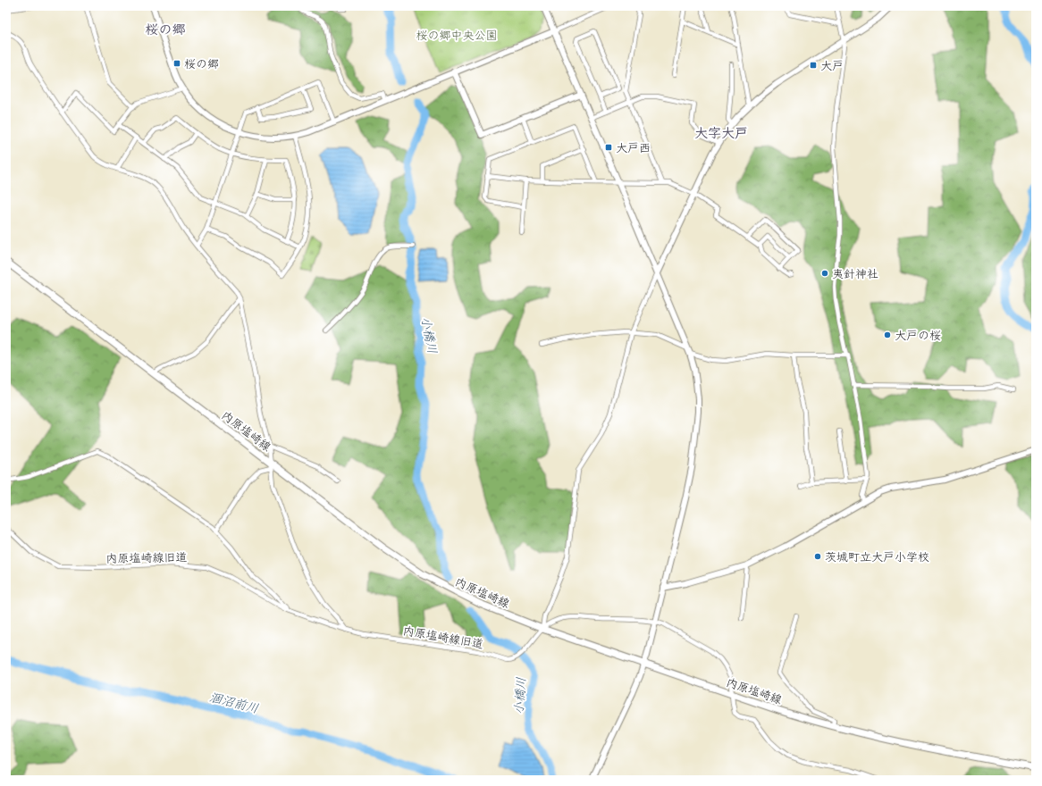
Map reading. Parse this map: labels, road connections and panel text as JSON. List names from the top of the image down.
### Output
{
  "streets": {
    "main road": ["内原塩崎線"],
    "street": ["内原塩崎線旧道"]
  },
  "crossings": [
    ["内原塩崎線", "内原塩崎線旧道"]
  ],
  "districts": ["桜の郷", "大字大戸"],
  "water": ["小橋川", "涸沼前川"],
  "parks": ["桜の郷中央公園"],
  "places": {
    "transit": ["桜の郷", "大戸", "大戸西"],
    "other": ["夷針神社", "大戸の桜", "茨城町立大戸小学校"]
  }
}
